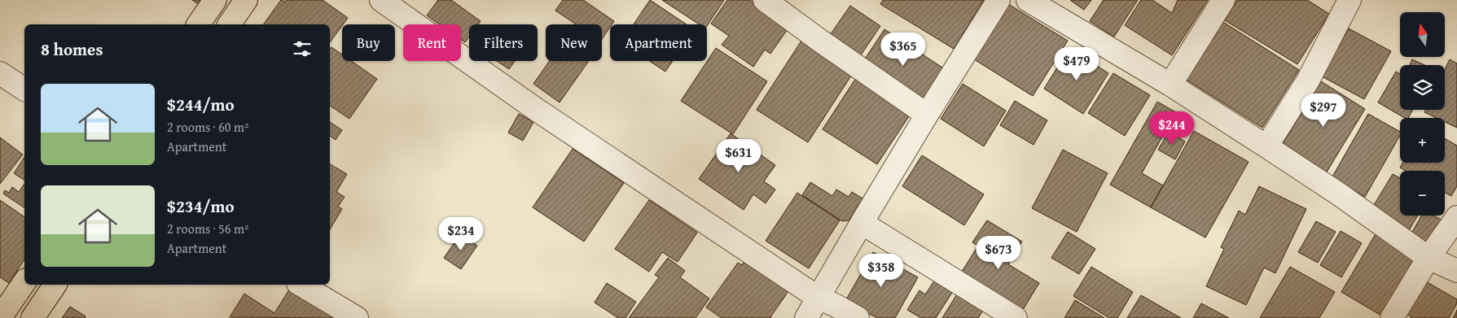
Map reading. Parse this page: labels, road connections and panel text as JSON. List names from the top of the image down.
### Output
{
  "north": "top",
  "page": {
    "map_buttons": ["+", "−"],
    "chip": [
      "Buy",
      "Rent",
      "Filters",
      "New",
      "Apartment"
    ],
    "heading": "8 homes",
    "price": [
      "$365",
      "$479",
      "$297",
      "$244",
      "$631",
      "$234",
      "$673",
      "$358"
    ],
    "list": [
      {
        "name": "$244/mo",
        "note": "2 rooms · 60 m² · Apartment"
      },
      {
        "name": "$234/mo",
        "note": "2 rooms · 56 m² · Apartment"
      }
    ]
  }
}
